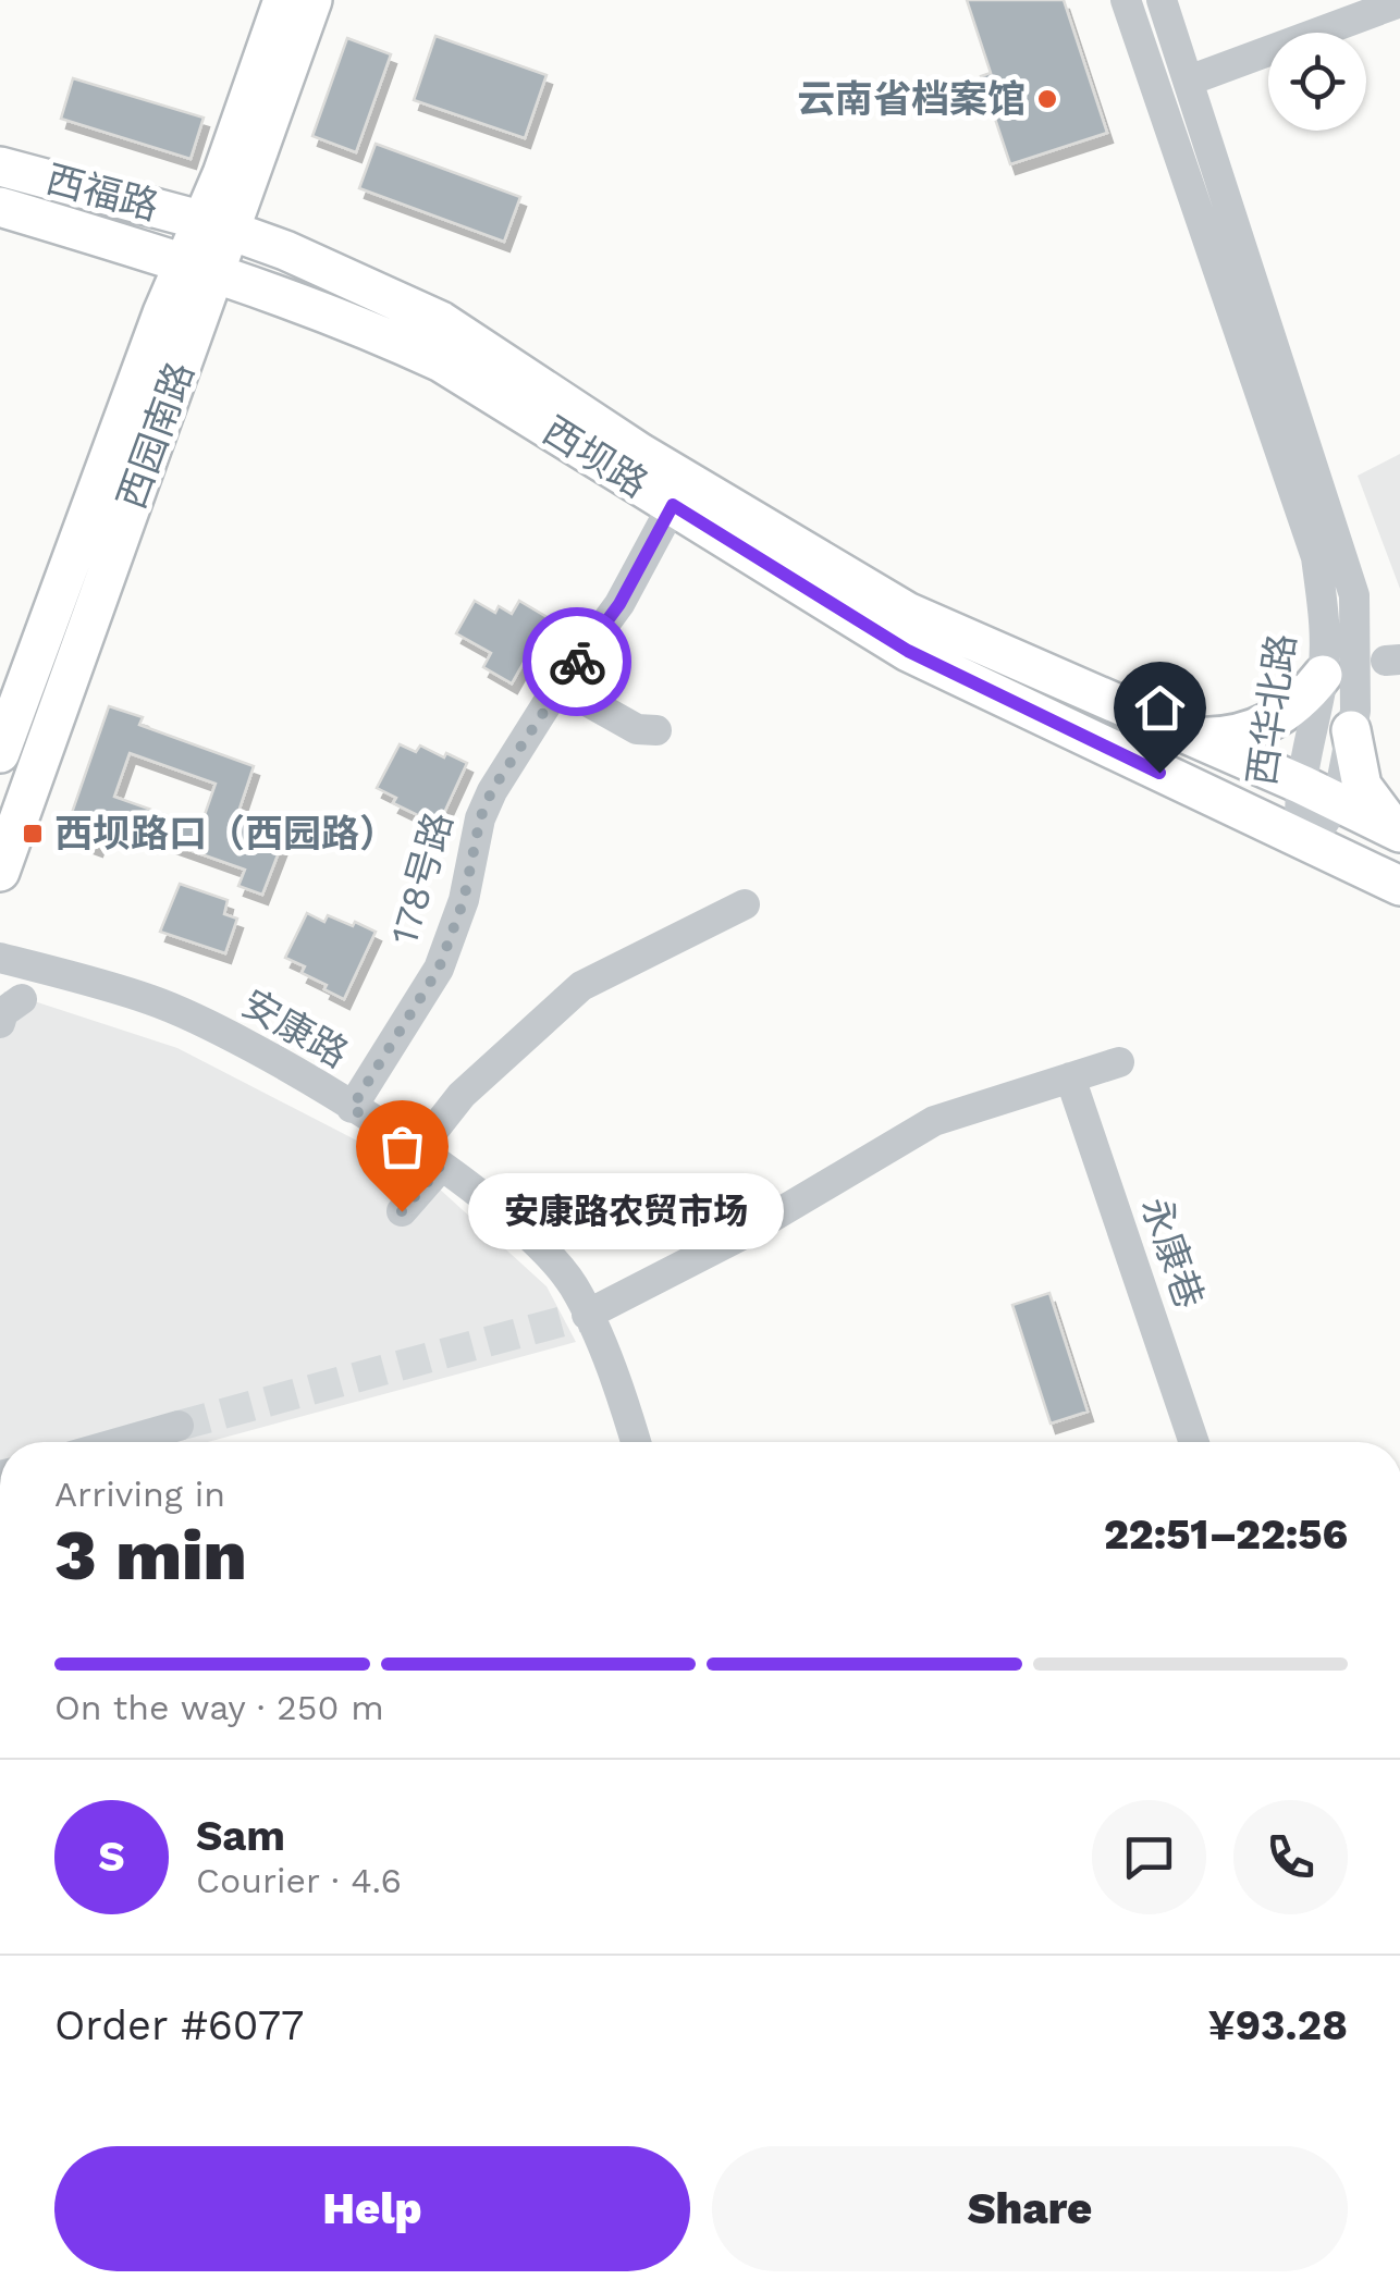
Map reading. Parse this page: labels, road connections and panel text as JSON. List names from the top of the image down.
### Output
{
  "streets": {
    "main road": ["西福路", "西园南路", "西坝路"],
    "street": [
      "西华北路",
      "178号路",
      "安康路",
      "永康巷"
    ]
  },
  "crossings": [
    ["西福路", "西园南路"],
    ["西福路", "西坝路"],
    ["西园南路", "西坝路"],
    ["西坝路", "西华北路"],
    ["西坝路", "178号路"],
    ["178号路", "安康路"]
  ],
  "places": {
    "other": ["云南省档案馆", "安康路农贸市场"],
    "transit": ["西坝路口（西园路）"]
  },
  "page": {
    "bubble": "安康路农贸市场",
    "heading": ["3 min", "Arriving in", "22:51–22:56"],
    "panel": [
      "Sam",
      "Courier · 4.6",
      "Order #6077",
      "¥93.28"
    ],
    "bar": "On the way · 250 m",
    "round": "S",
    "buttons": ["Help", "Share"]
  }
}
